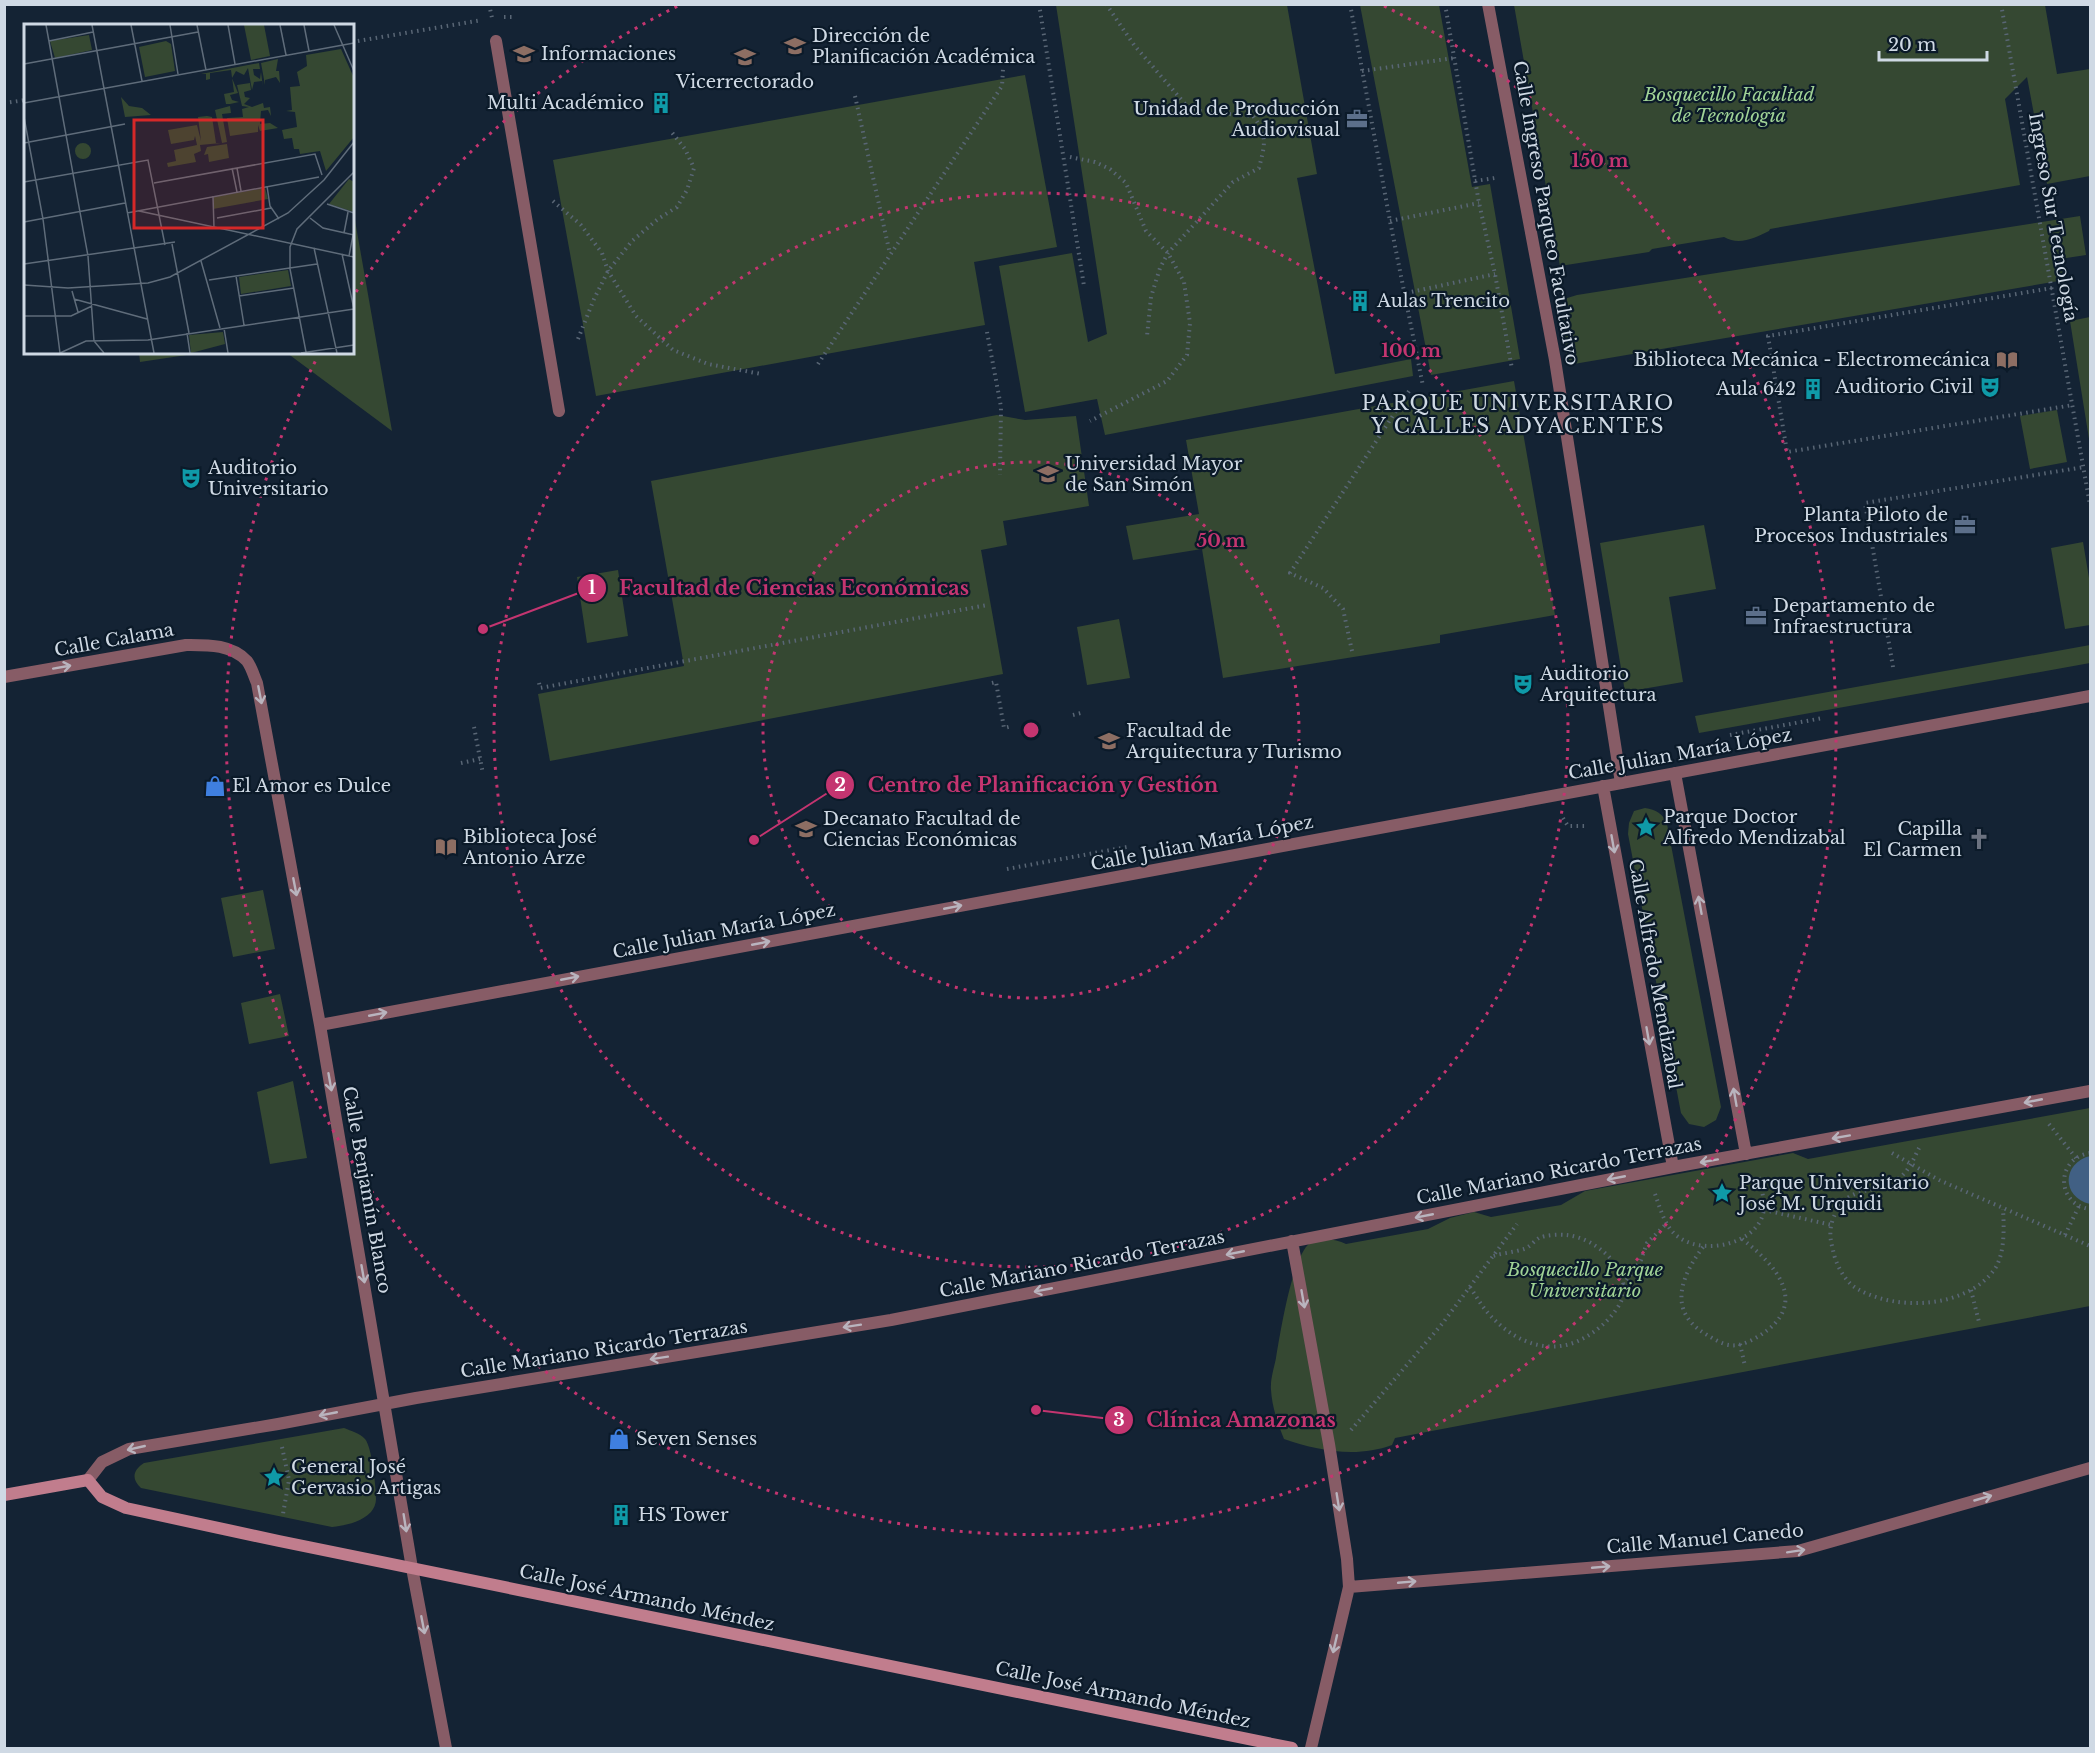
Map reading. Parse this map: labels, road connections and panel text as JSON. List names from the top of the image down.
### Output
{
  "streets": {
    "street": [
      "Calle Ingreso Parqueo Facultativo",
      "Calle Calama",
      "Calle Julian María López",
      "Calle Alfredo Mendizabal",
      "Calle Mariano Ricardo Terrazas",
      "Calle Benjamín Blanco",
      "Calle Manuel Canedo",
      "Calle José Armando Méndez"
    ],
    "path": ["Ingreso Sur Tecnología"]
  },
  "crossings": [
    ["Calle Ingreso Parqueo Facultativo", "Calle Julian María López"],
    ["Calle Calama", "Calle Benjamín Blanco"],
    ["Calle Julian María López", "Calle Alfredo Mendizabal"],
    ["Calle Julian María López", "Calle Benjamín Blanco"],
    ["Calle Alfredo Mendizabal", "Calle Mariano Ricardo Terrazas"],
    ["Calle Mariano Ricardo Terrazas", "Calle Benjamín Blanco"],
    ["Calle Mariano Ricardo Terrazas", "Calle José Armando Méndez"],
    ["Calle Benjamín Blanco", "Calle José Armando Méndez"]
  ],
  "one_way": [
    "Calle Calama",
    "Calle Julian María López",
    "Calle Mariano Ricardo Terrazas",
    "Calle Benjamín Blanco",
    "Calle Manuel Canedo"
  ],
  "districts": ["PARQUE UNIVERSITARIO Y CALLES ADYACENTES"],
  "parks": ["Bosquecillo Facultad de Tecnología", "Bosquecillo Parque Universitario"],
  "places": {
    "school or university": [
      "Dirección de Planificación Académica",
      "Informaciones",
      "Vicerrectorado",
      "Universidad Mayor de San Simón",
      "Facultad de Arquitectura y Turismo",
      "Decanato Facultad de Ciencias Económicas"
    ],
    "building": [
      "Multi Académico",
      "Aulas Trencito",
      "Aula 642",
      "HS Tower"
    ],
    "office": ["Unidad de Producción Audiovisual", "Planta Piloto de Procesos Industriales", "Departamento de Infraestructura"],
    "library": ["Biblioteca Mecánica - Electromecánica", "Biblioteca José Antonio Arze"],
    "theatre": ["Auditorio Civil", "Auditorio Universitario", "Auditorio Arquitectura"],
    "other": ["Facultad de Ciencias Económicas", "Centro de Planificación y Gestión", "Clínica Amazonas"],
    "shop": ["El Amor es Dulce", "Seven Senses"],
    "place": ["Parque Doctor Alfredo Mendizabal", "Parque Universitario José M. Urquidi", "General José Gervasio Artigas"],
    "church": ["Capilla El Carmen"]
  },
  "scale_bar": "20 m",
  "rings": ["150 m", "100 m", "50 m"]
}
